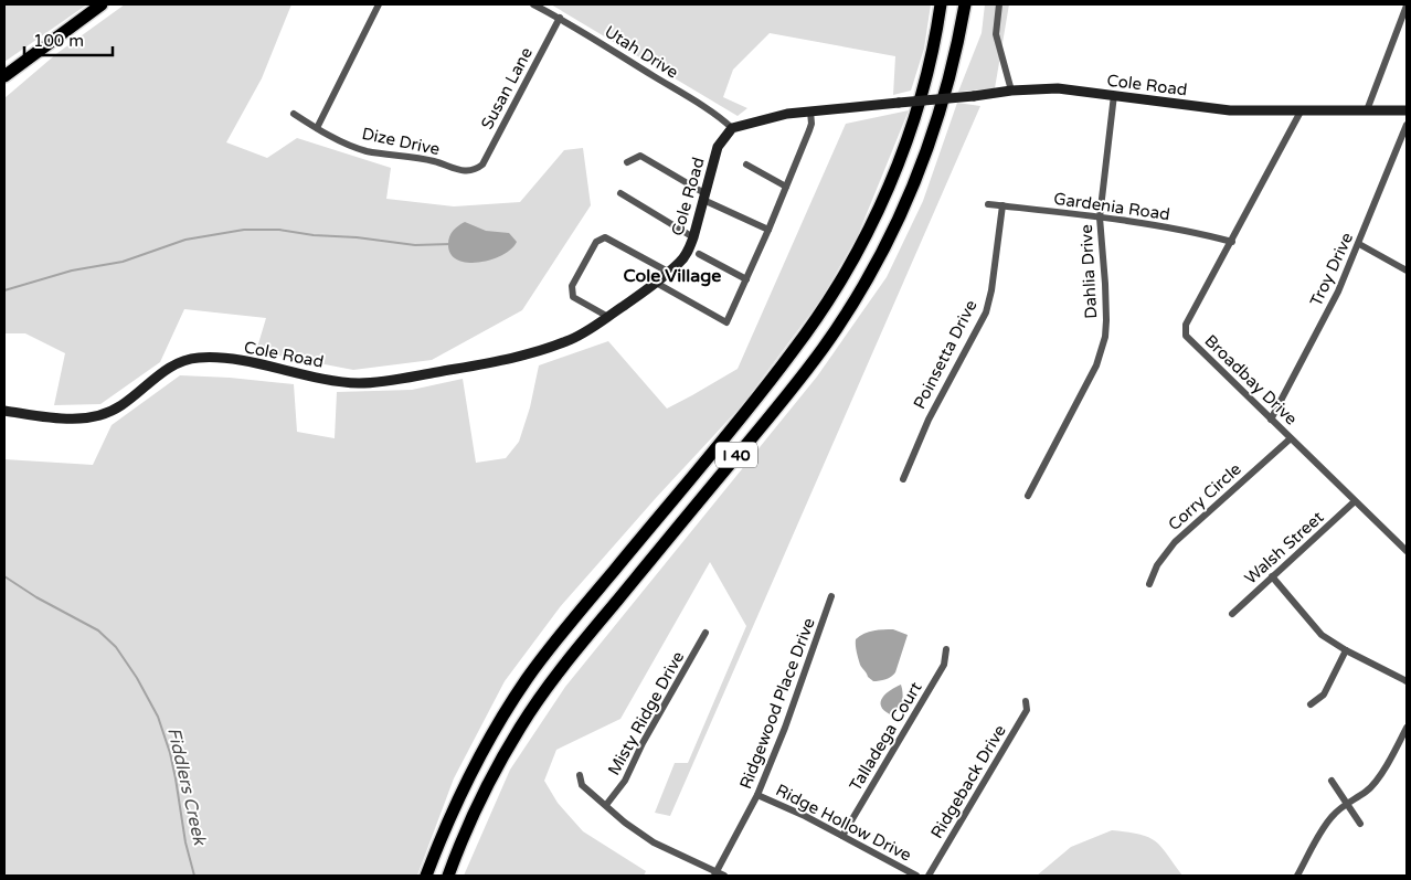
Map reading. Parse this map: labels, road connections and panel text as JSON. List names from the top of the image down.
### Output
{
  "streets": {
    "highway": ["I 40"],
    "street": [
      "Utah Drive",
      "Cole Road",
      "Susan Lane",
      "Dize Drive",
      "Gardenia Road",
      "Troy Drive",
      "Dahlia Drive",
      "Poinsetta Drive",
      "Broadbay Drive",
      "Corry Circle",
      "Walsh Street",
      "Ridgewood Place Drive",
      "Misty Ridge Drive",
      "Talladega Court",
      "Ridgeback Drive",
      "Ridge Hollow Drive"
    ]
  },
  "crossings": [
    ["Utah Drive", "Cole Road"],
    ["Utah Drive", "Susan Lane"],
    ["Cole Road", "Dahlia Drive"],
    ["Cole Road", "Broadbay Drive"],
    ["Susan Lane", "Dize Drive"],
    ["Gardenia Road", "Dahlia Drive"],
    ["Gardenia Road", "Poinsetta Drive"],
    ["Gardenia Road", "Broadbay Drive"],
    ["Troy Drive", "Broadbay Drive"],
    ["Broadbay Drive", "Corry Circle"],
    ["Broadbay Drive", "Walsh Street"],
    ["Ridgewood Place Drive", "Ridge Hollow Drive"],
    ["Talladega Court", "Ridge Hollow Drive"]
  ],
  "districts": ["Cole Village"],
  "water": ["Fiddlers Creek"],
  "scale_bar": "100 m"
}
